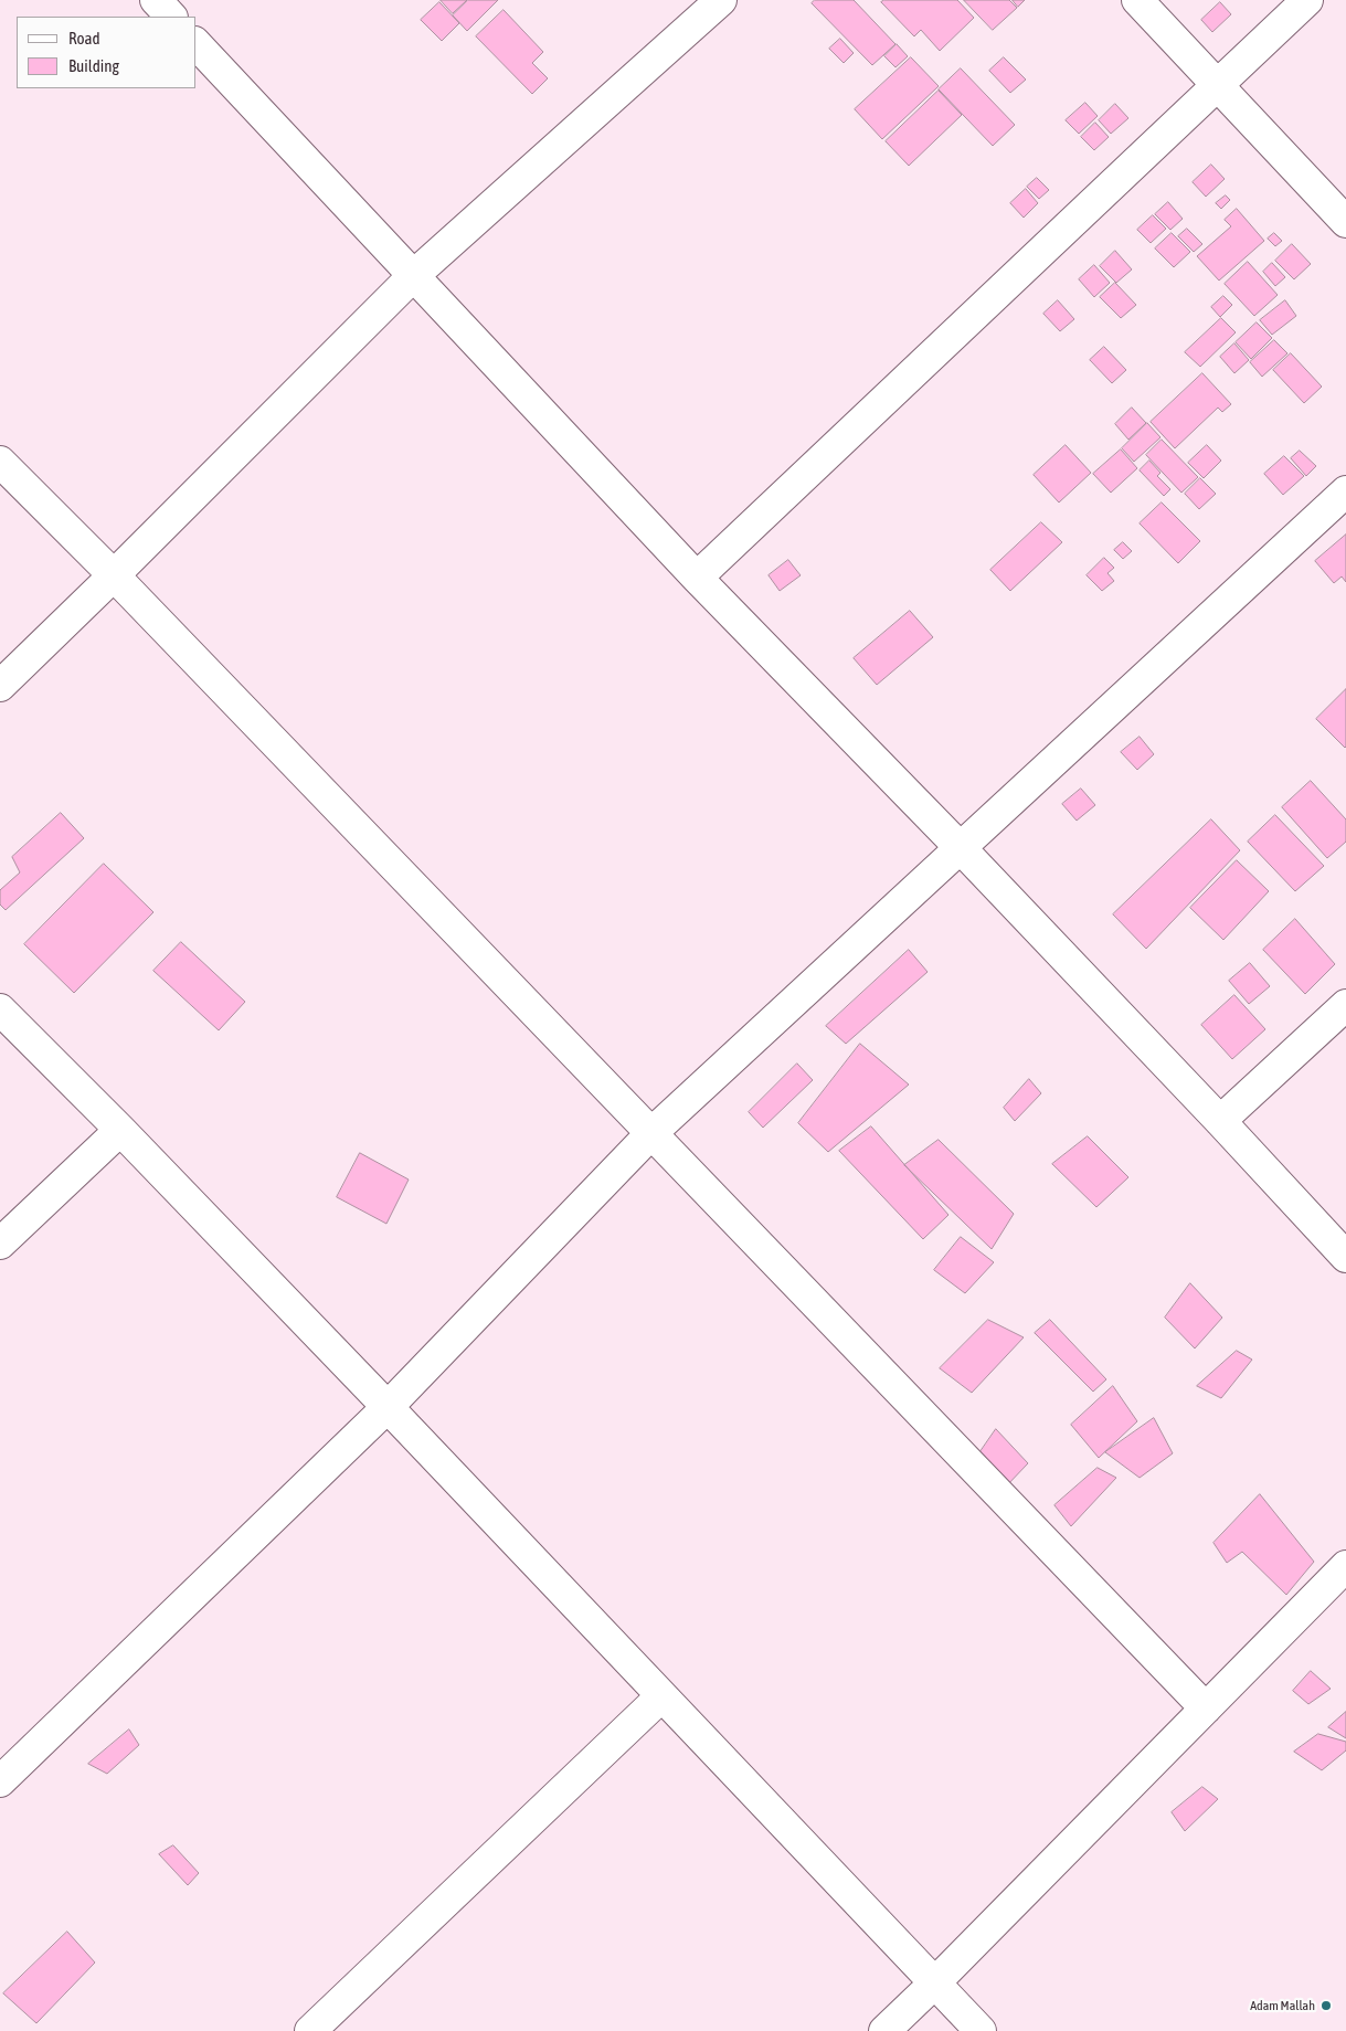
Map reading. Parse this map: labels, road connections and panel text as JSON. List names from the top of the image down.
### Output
{
  "places": ["Adam Mallah"],
  "legend": ["Road", "Building"]
}
